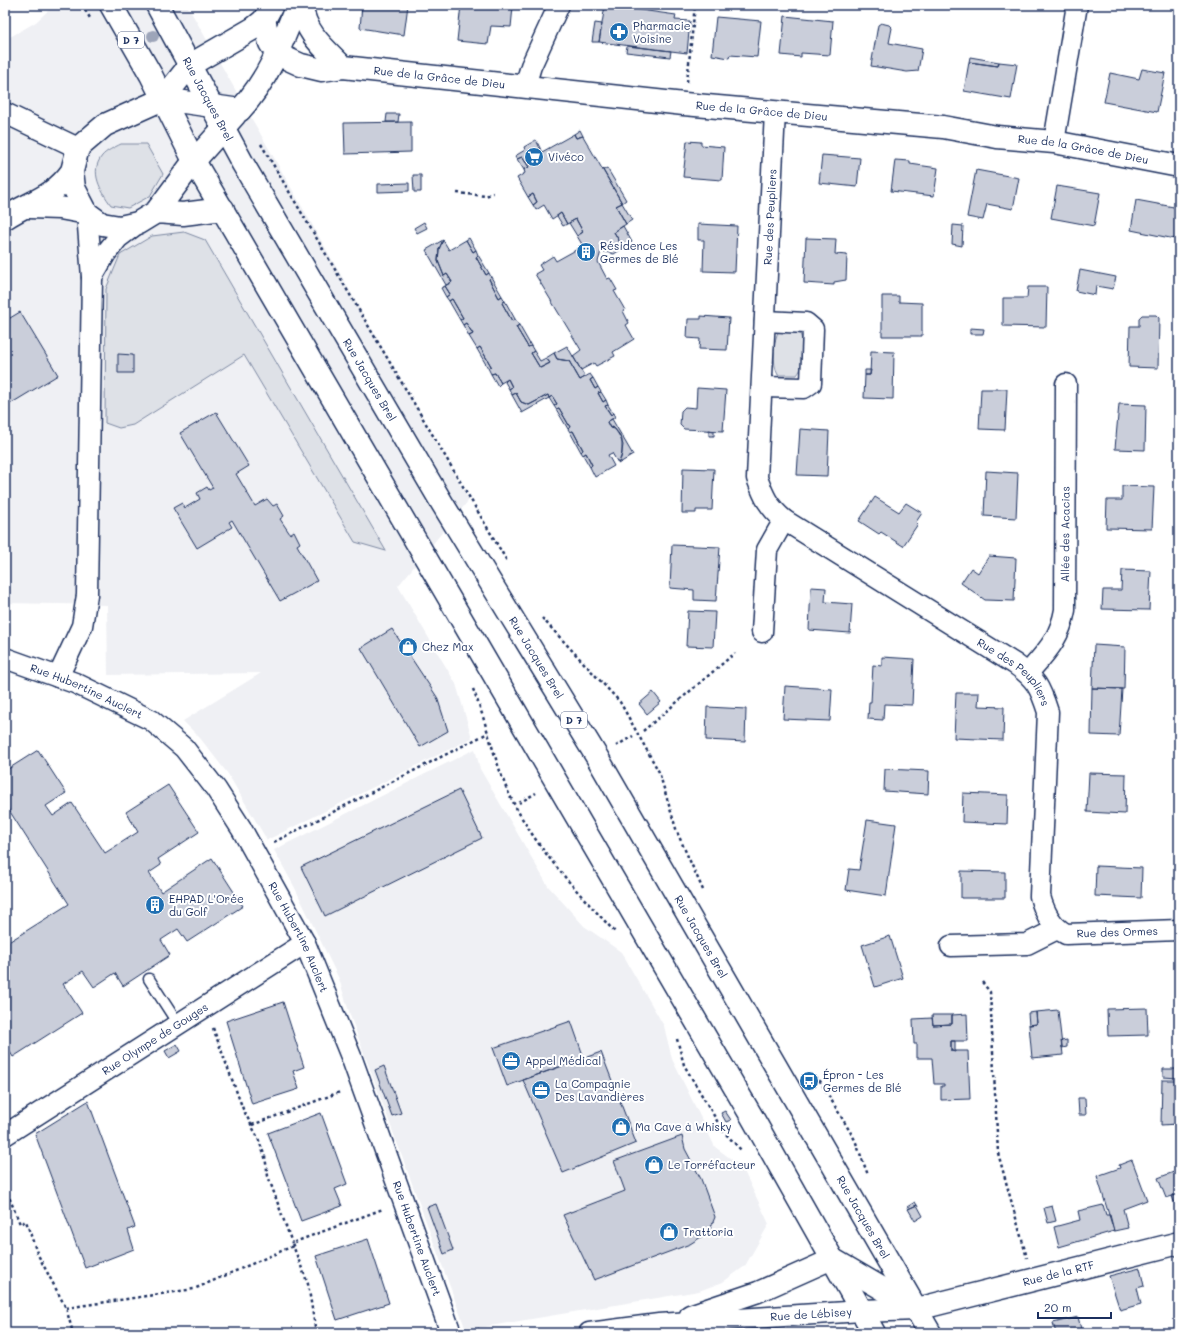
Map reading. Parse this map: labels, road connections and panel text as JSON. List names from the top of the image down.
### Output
{
  "streets": {
    "main road": [
      "D 7",
      "Rue de la Grâce de Dieu",
      "Rue Jacques Brel",
      "Rue de la RTF",
      "Rue de Lébisey"
    ],
    "street": [
      "Rue des Peupliers",
      "Allée des Acacias",
      "Rue Hubertine Auclert",
      "Rue des Ormes",
      "Rue Olympe de Gouges"
    ]
  },
  "crossings": [
    ["D 7", "Rue Jacques Brel"],
    ["D 7", "Rue de Lébisey"],
    ["Rue de la Grâce de Dieu", "Rue des Peupliers"],
    ["Rue Jacques Brel", "Rue de Lébisey"],
    ["Rue des Peupliers", "Allée des Acacias"],
    ["Rue des Peupliers", "Rue des Ormes"],
    ["Rue Hubertine Auclert", "Rue Olympe de Gouges"],
    ["Rue de la RTF", "Rue de Lébisey"]
  ],
  "places": {
    "pharmacy": ["Pharmacie Voisine"],
    "supermarket": ["Vivéco"],
    "building": ["Résidence Les Germes de Blé", "EHPAD L'Orée du Golf"],
    "shop": [
      "Chez Max",
      "Ma Cave à Whisky",
      "Le Torréfacteur",
      "Trattoria"
    ],
    "office": ["Appel Médical", "La Compagnie Des Lavandières"],
    "bus stop": ["Épron - Les Germes de Blé"]
  },
  "scale_bar": "20 m"
}
